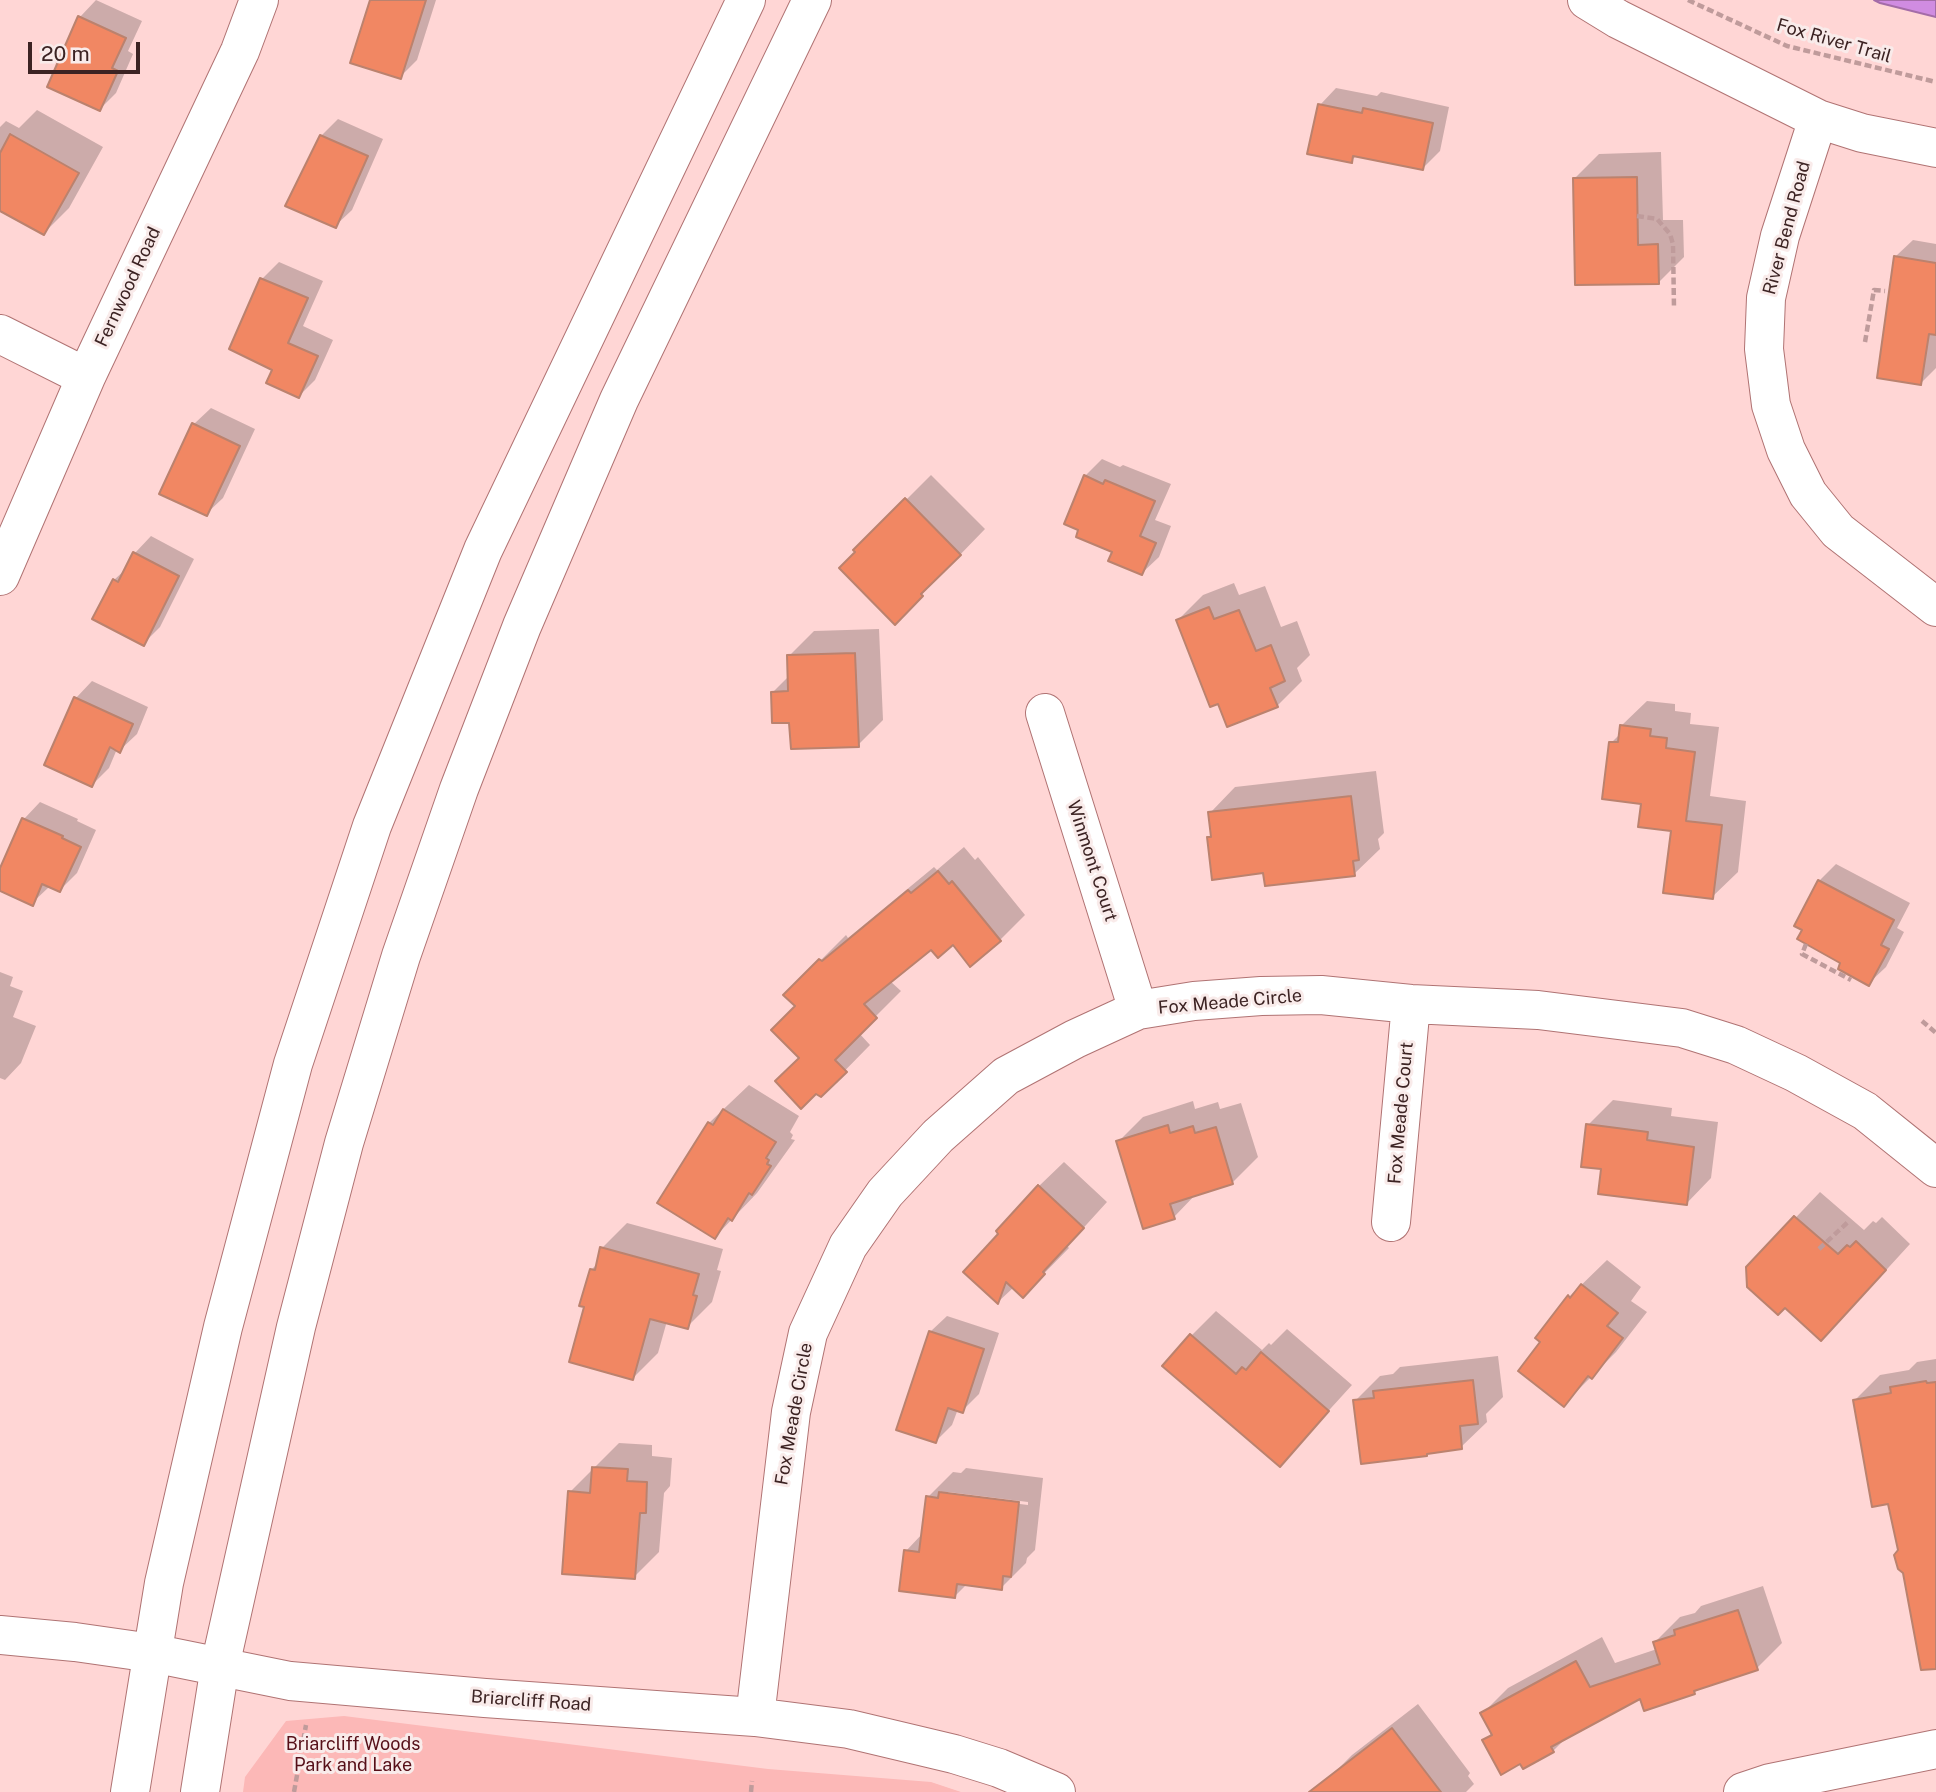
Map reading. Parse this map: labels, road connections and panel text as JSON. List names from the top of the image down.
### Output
{
  "streets": {
    "street": [
      "River Bend Road",
      "Fernwood Road",
      "Winmont Court",
      "Fox Meade Circle",
      "Fox Meade Court",
      "Briarcliff Road"
    ],
    "path": ["Fox River Trail"]
  },
  "crossings": [
    ["Winmont Court", "Fox Meade Circle"],
    ["Fox Meade Circle", "Fox Meade Court"],
    ["Fox Meade Circle", "Briarcliff Road"]
  ],
  "parks": ["Briarcliff Woods Park and Lake"],
  "scale_bar": "20 m"
}
